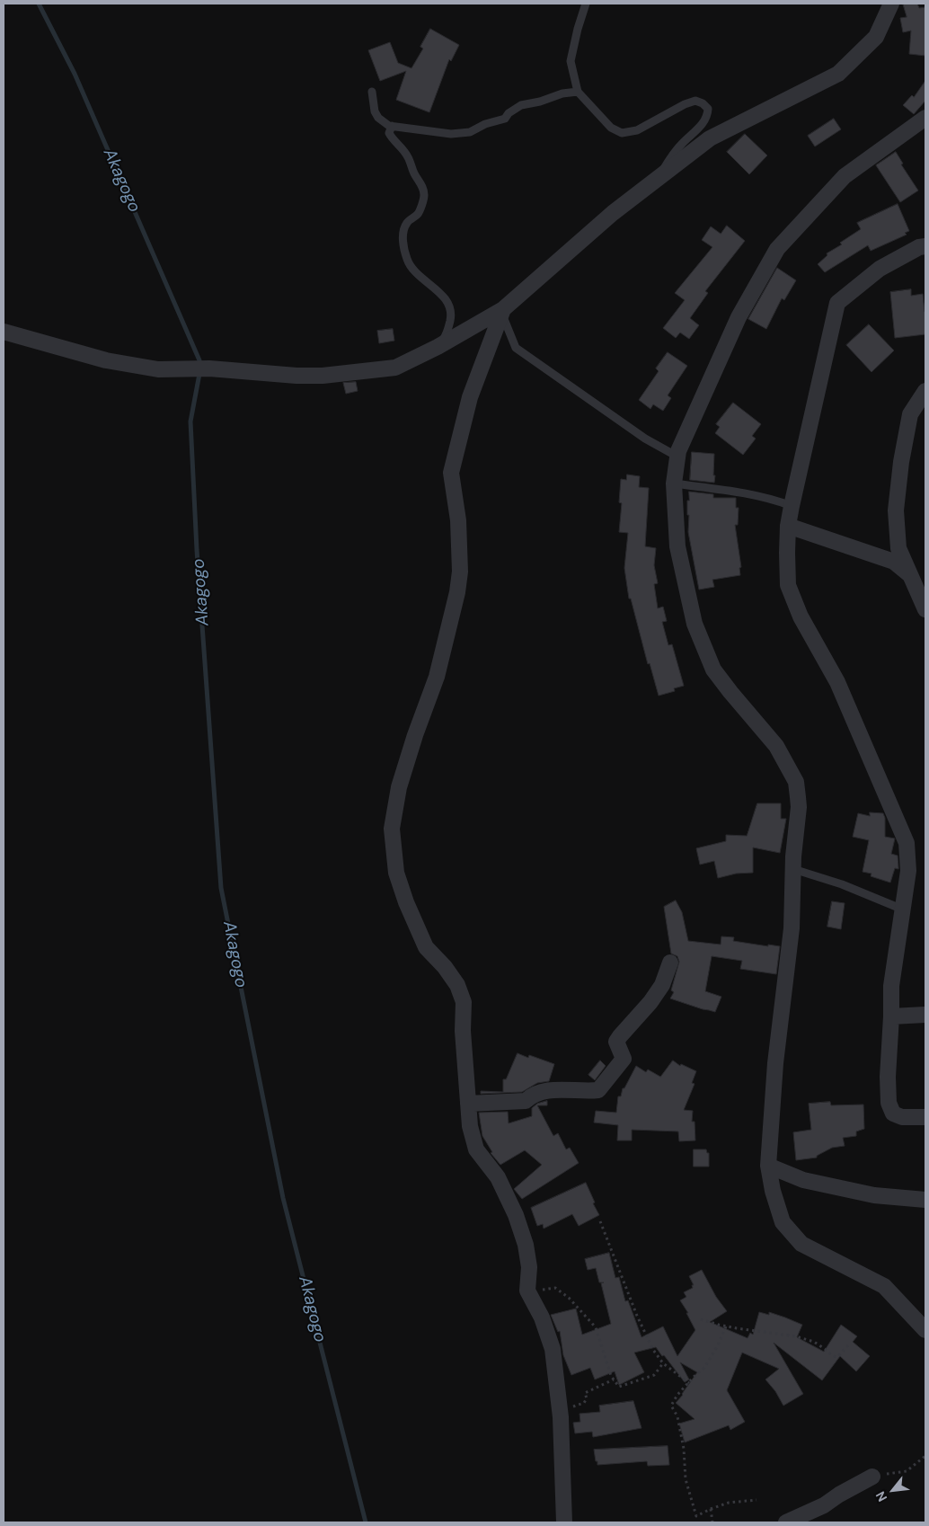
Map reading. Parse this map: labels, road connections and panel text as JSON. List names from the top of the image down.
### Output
{
  "water": ["Akagogo"],
  "north": "bottom left"
}
